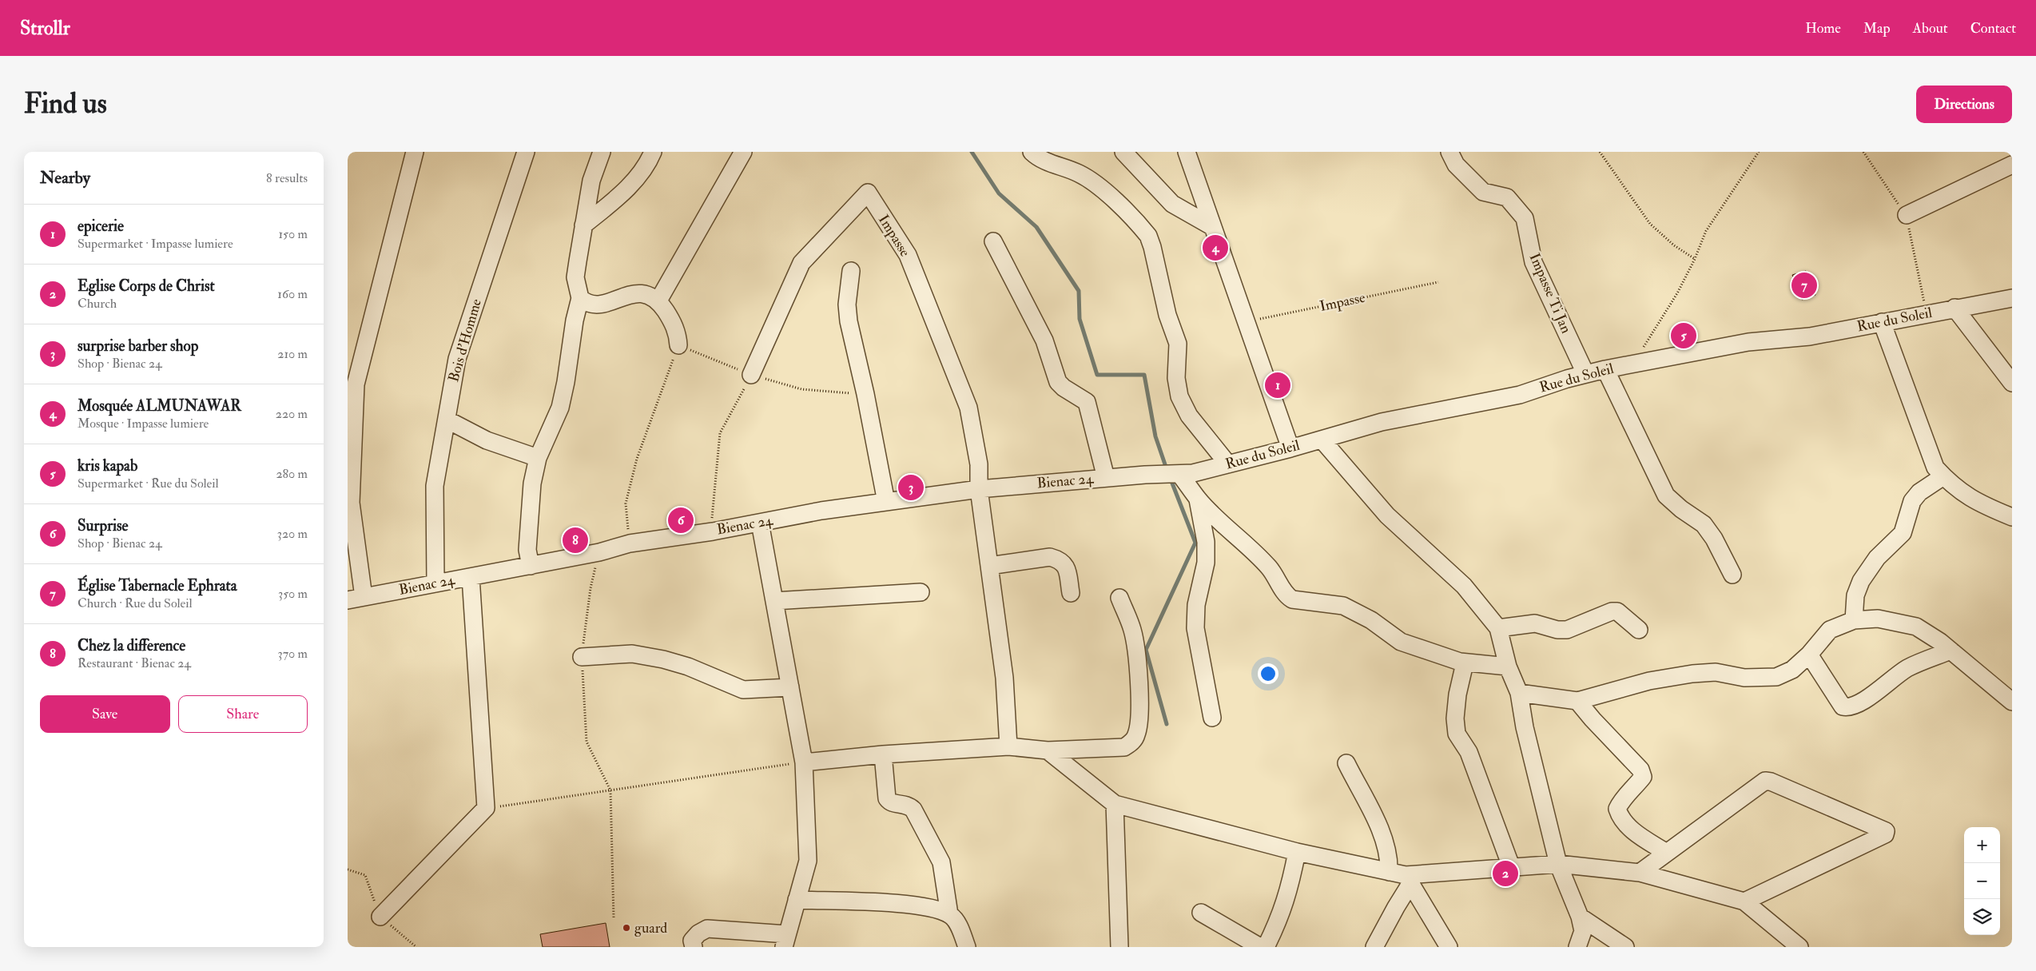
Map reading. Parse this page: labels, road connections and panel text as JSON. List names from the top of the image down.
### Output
{
  "streets": {
    "street": [
      "Impasse",
      "Impasse Ti Jan",
      "Rue du Soleil",
      "Bois d'Homme",
      "Bienac 24"
    ]
  },
  "crossings": [
    ["Impasse", "Bienac 24"],
    ["Impasse Ti Jan", "Rue du Soleil"],
    ["Rue du Soleil", "Bienac 24"],
    ["Bois d'Homme", "Bienac 24"]
  ],
  "places": ["guard"],
  "page": {
    "header": "Strollr",
    "nav": [
      "Home",
      "Map",
      "About",
      "Contact"
    ],
    "buttons": [
      "Directions",
      ["Save", "Share"]
    ],
    "title": "Find us",
    "heading": ["Nearby", "8 results"],
    "list": [
      {
        "mark": "1",
        "name": "epicerie",
        "note": "Supermarket · Impasse lumiere",
        "value": "150 m"
      },
      {
        "mark": "2",
        "name": "Eglise Corps de Christ",
        "note": "Church",
        "value": "160 m"
      },
      {
        "mark": "3",
        "name": "surprise barber shop",
        "note": "Shop · Bienac 24",
        "value": "210 m"
      },
      {
        "mark": "4",
        "name": "Mosquée ALMUNAWAR",
        "note": "Mosque · Impasse lumiere",
        "value": "220 m"
      },
      {
        "mark": "5",
        "name": "kris kapab",
        "note": "Supermarket · Rue du Soleil",
        "value": "280 m"
      },
      {
        "mark": "6",
        "name": "Surprise",
        "note": "Shop · Bienac 24",
        "value": "320 m"
      },
      {
        "mark": "7",
        "name": "Église Tabernacle Ephrata",
        "note": "Church · Rue du Soleil",
        "value": "350 m"
      },
      {
        "mark": "8",
        "name": "Chez la difference",
        "note": "Restaurant · Bienac 24",
        "value": "370 m"
      }
    ],
    "pins": [
      "4",
      "7",
      "5",
      "1",
      "3",
      "6",
      "8",
      "2"
    ],
    "map_buttons": ["+", "−"]
  }
}
